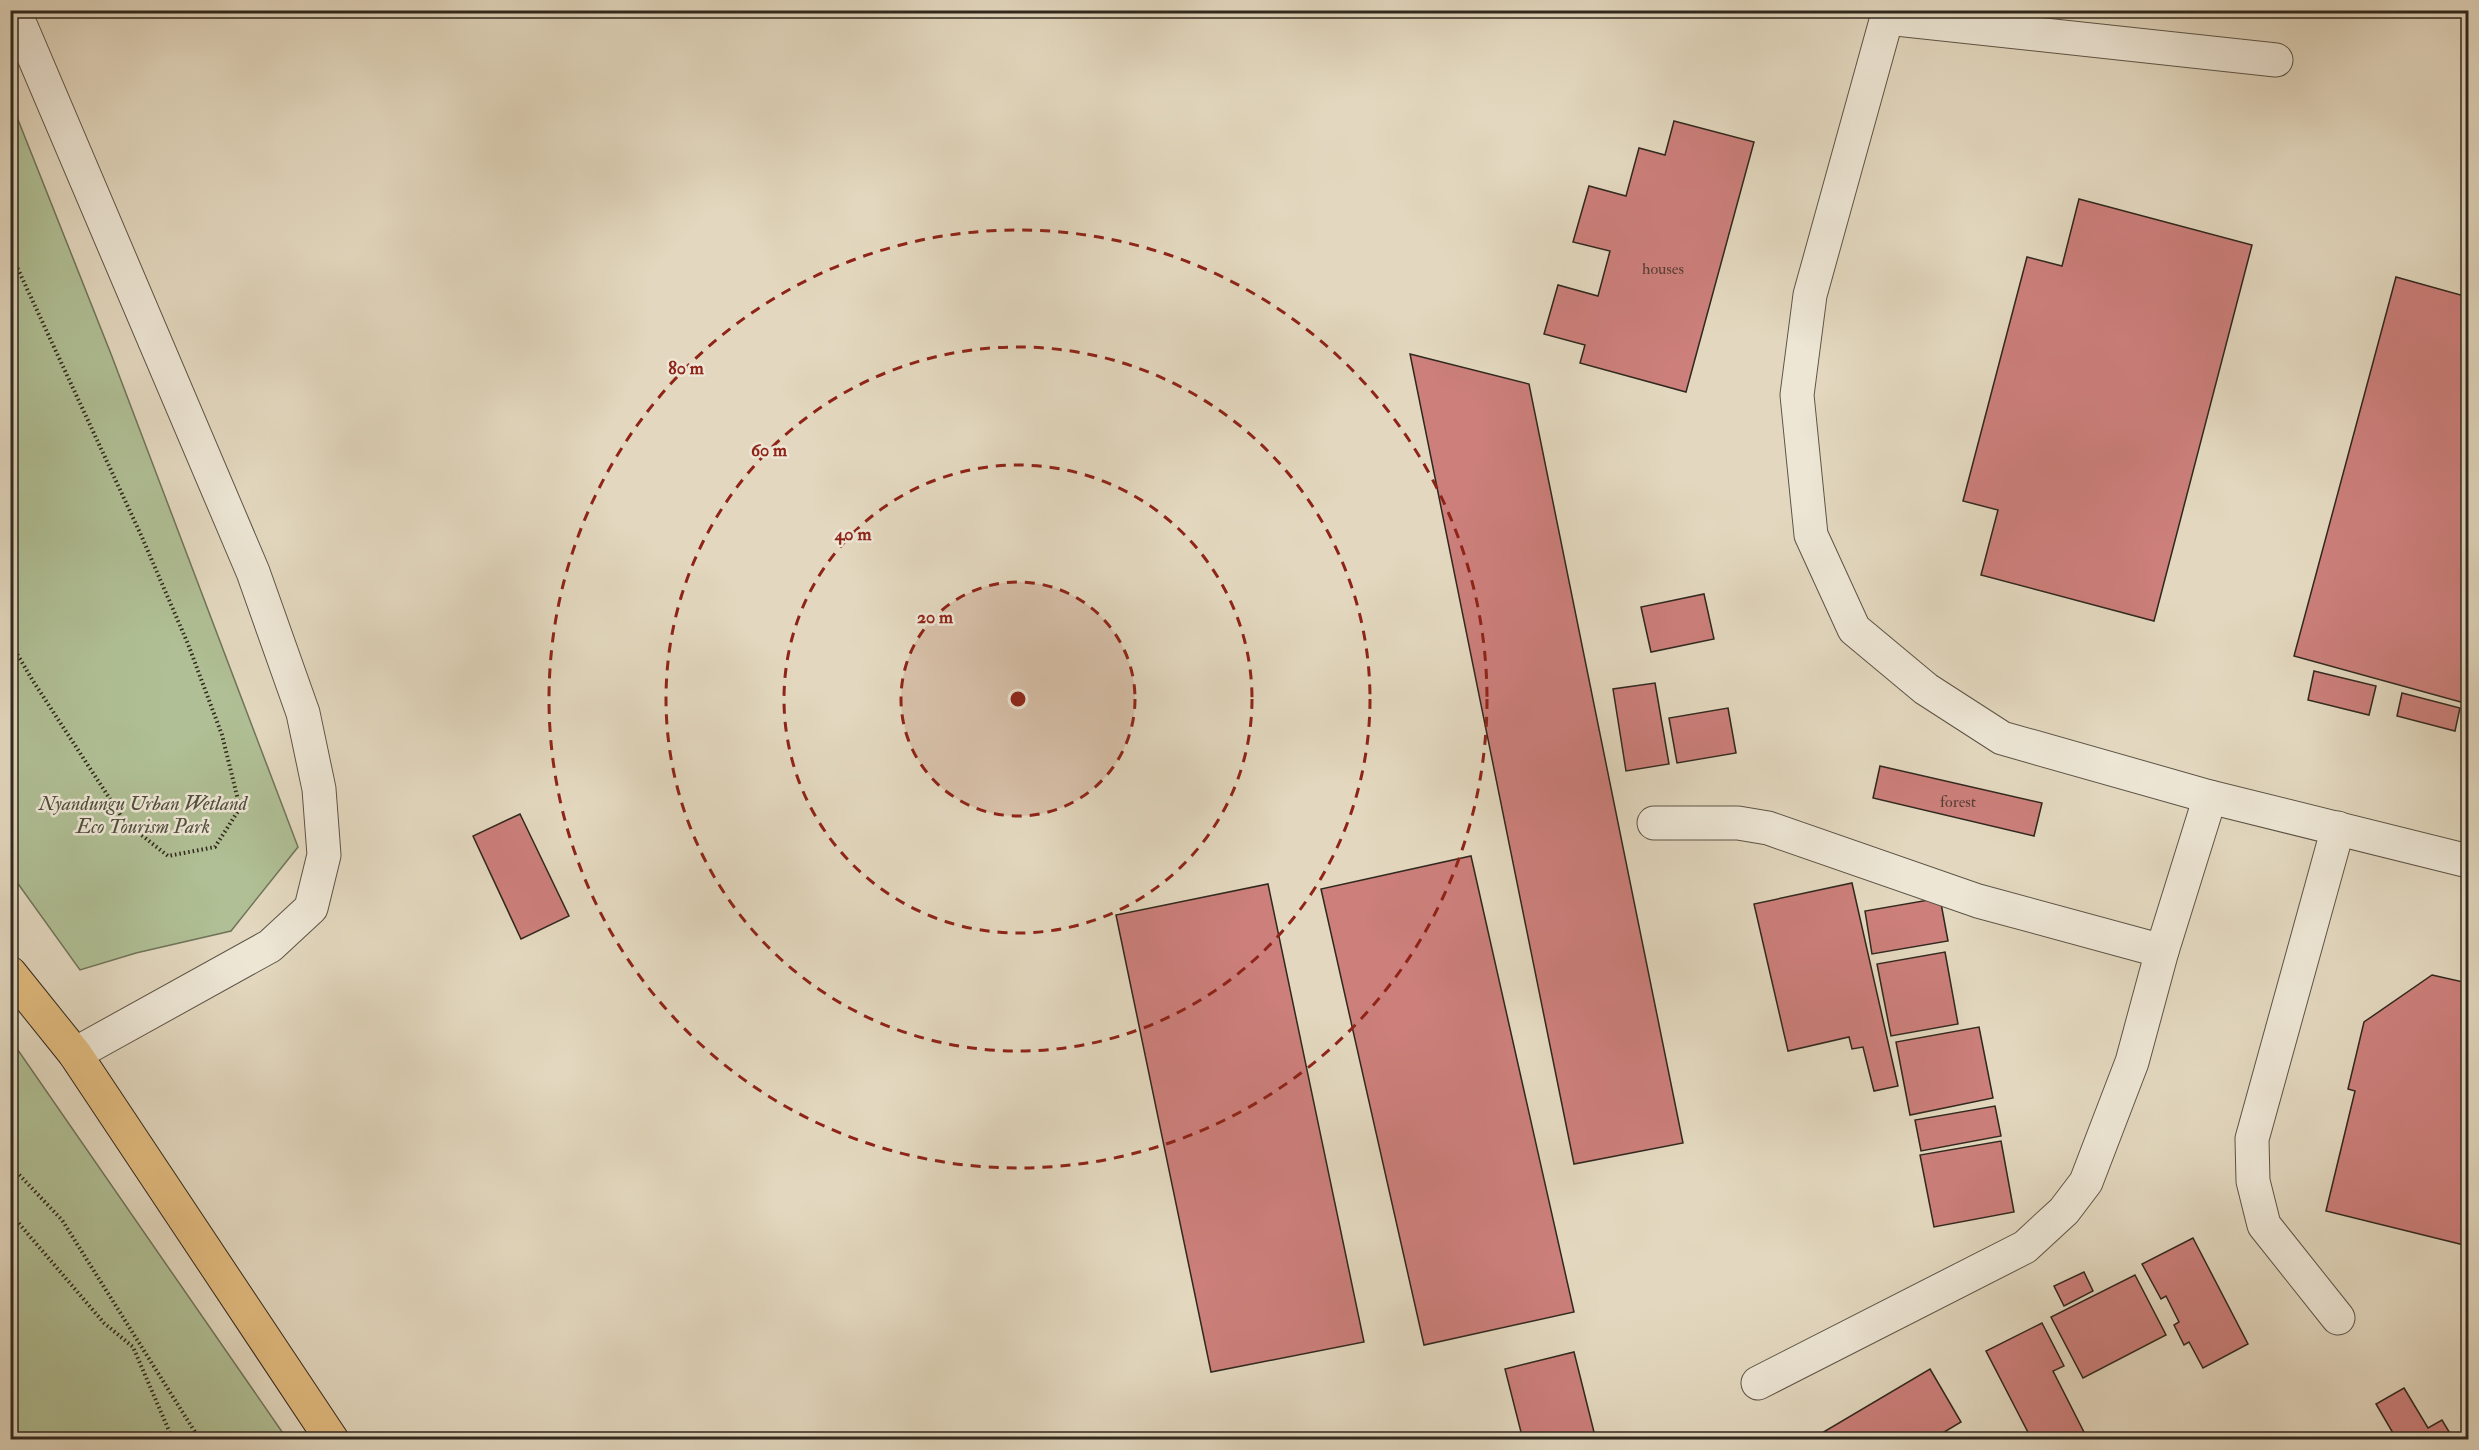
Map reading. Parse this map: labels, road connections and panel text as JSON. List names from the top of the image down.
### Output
{
  "parks": ["Nyandungu Urban Wetland Eco Tourism Park"],
  "house_numbers": ["houses", "forest"],
  "rings": [
    "80 m",
    "60 m",
    "40 m",
    "20 m"
  ]
}
